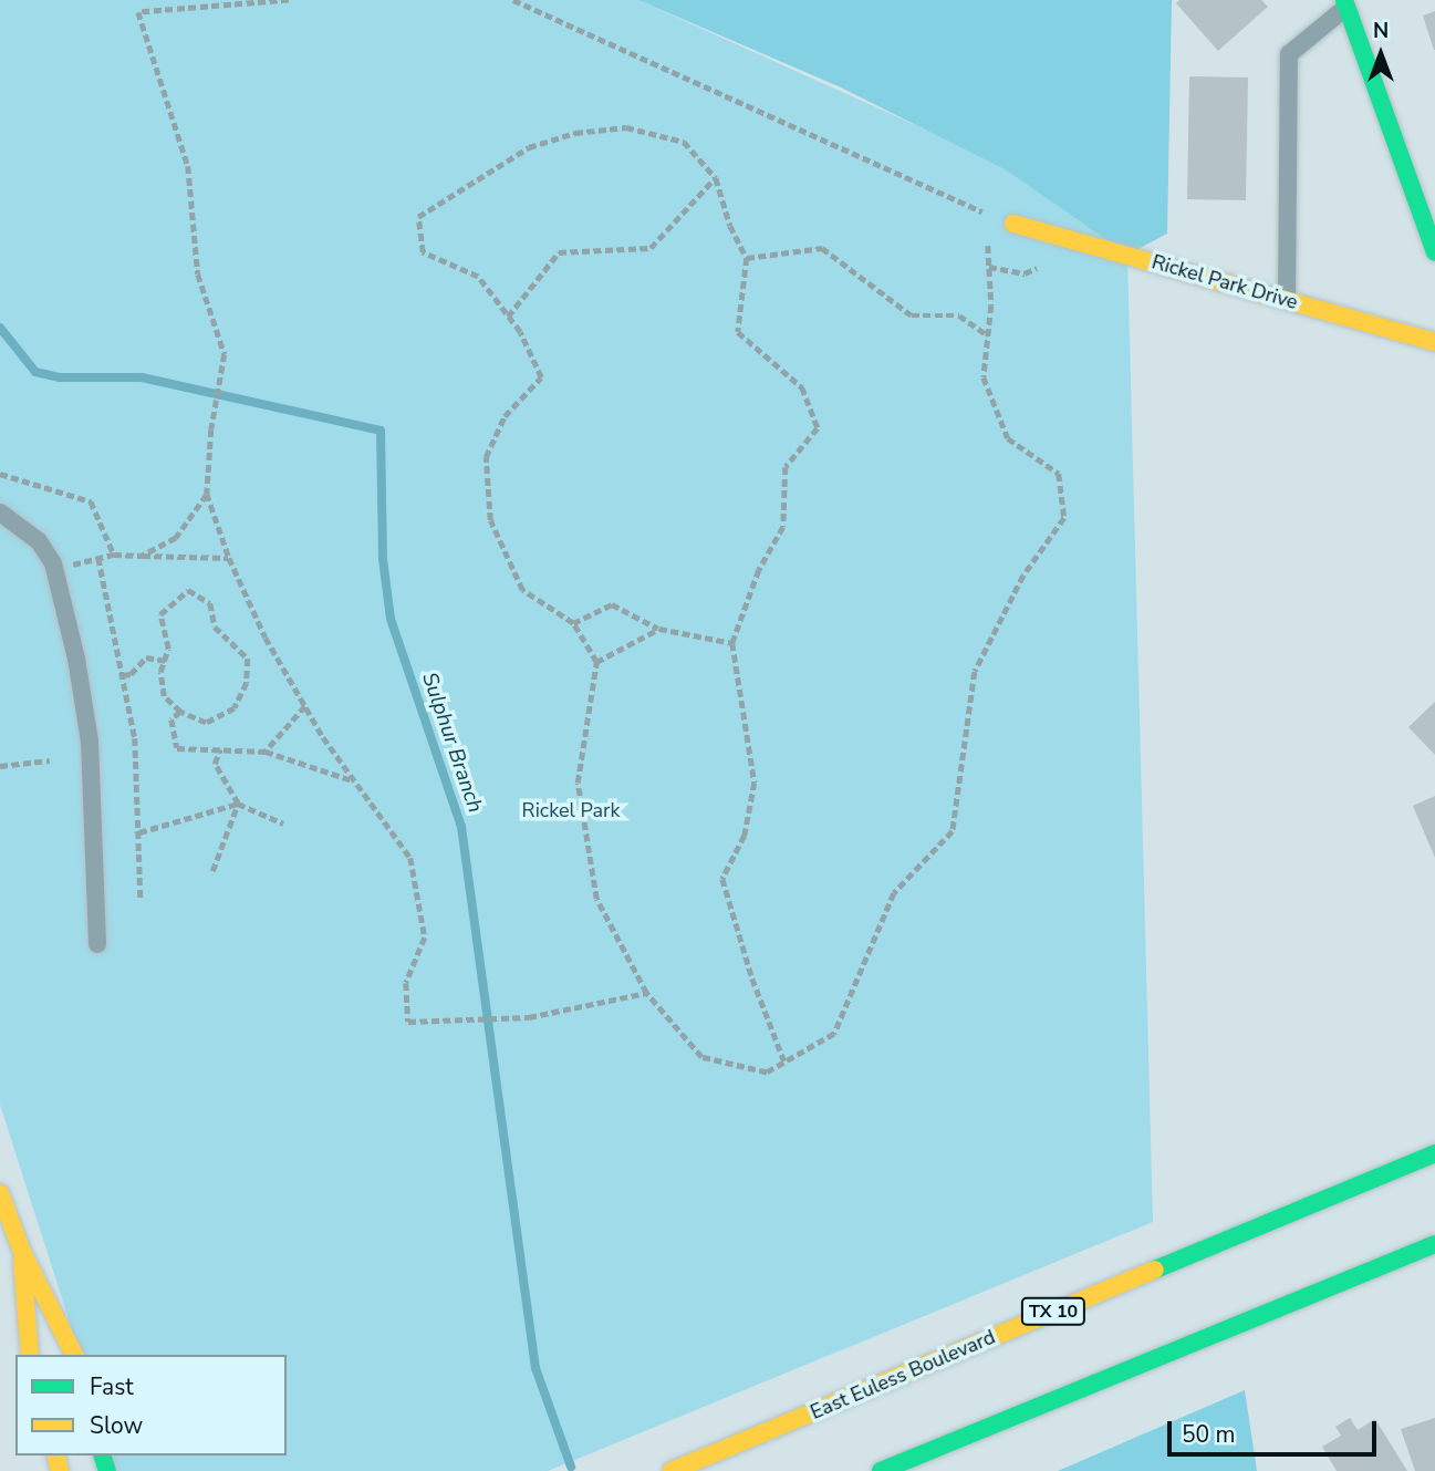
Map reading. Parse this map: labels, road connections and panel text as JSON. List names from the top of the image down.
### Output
{
  "streets": {
    "main road": ["Rickel Park Drive", "TX 10", "East Euless Boulevard"]
  },
  "water": ["Sulphur Branch"],
  "parks": ["Rickel Park"],
  "legend": ["Fast", "Slow"],
  "scale_bar": "50 m",
  "north": "top"
}
